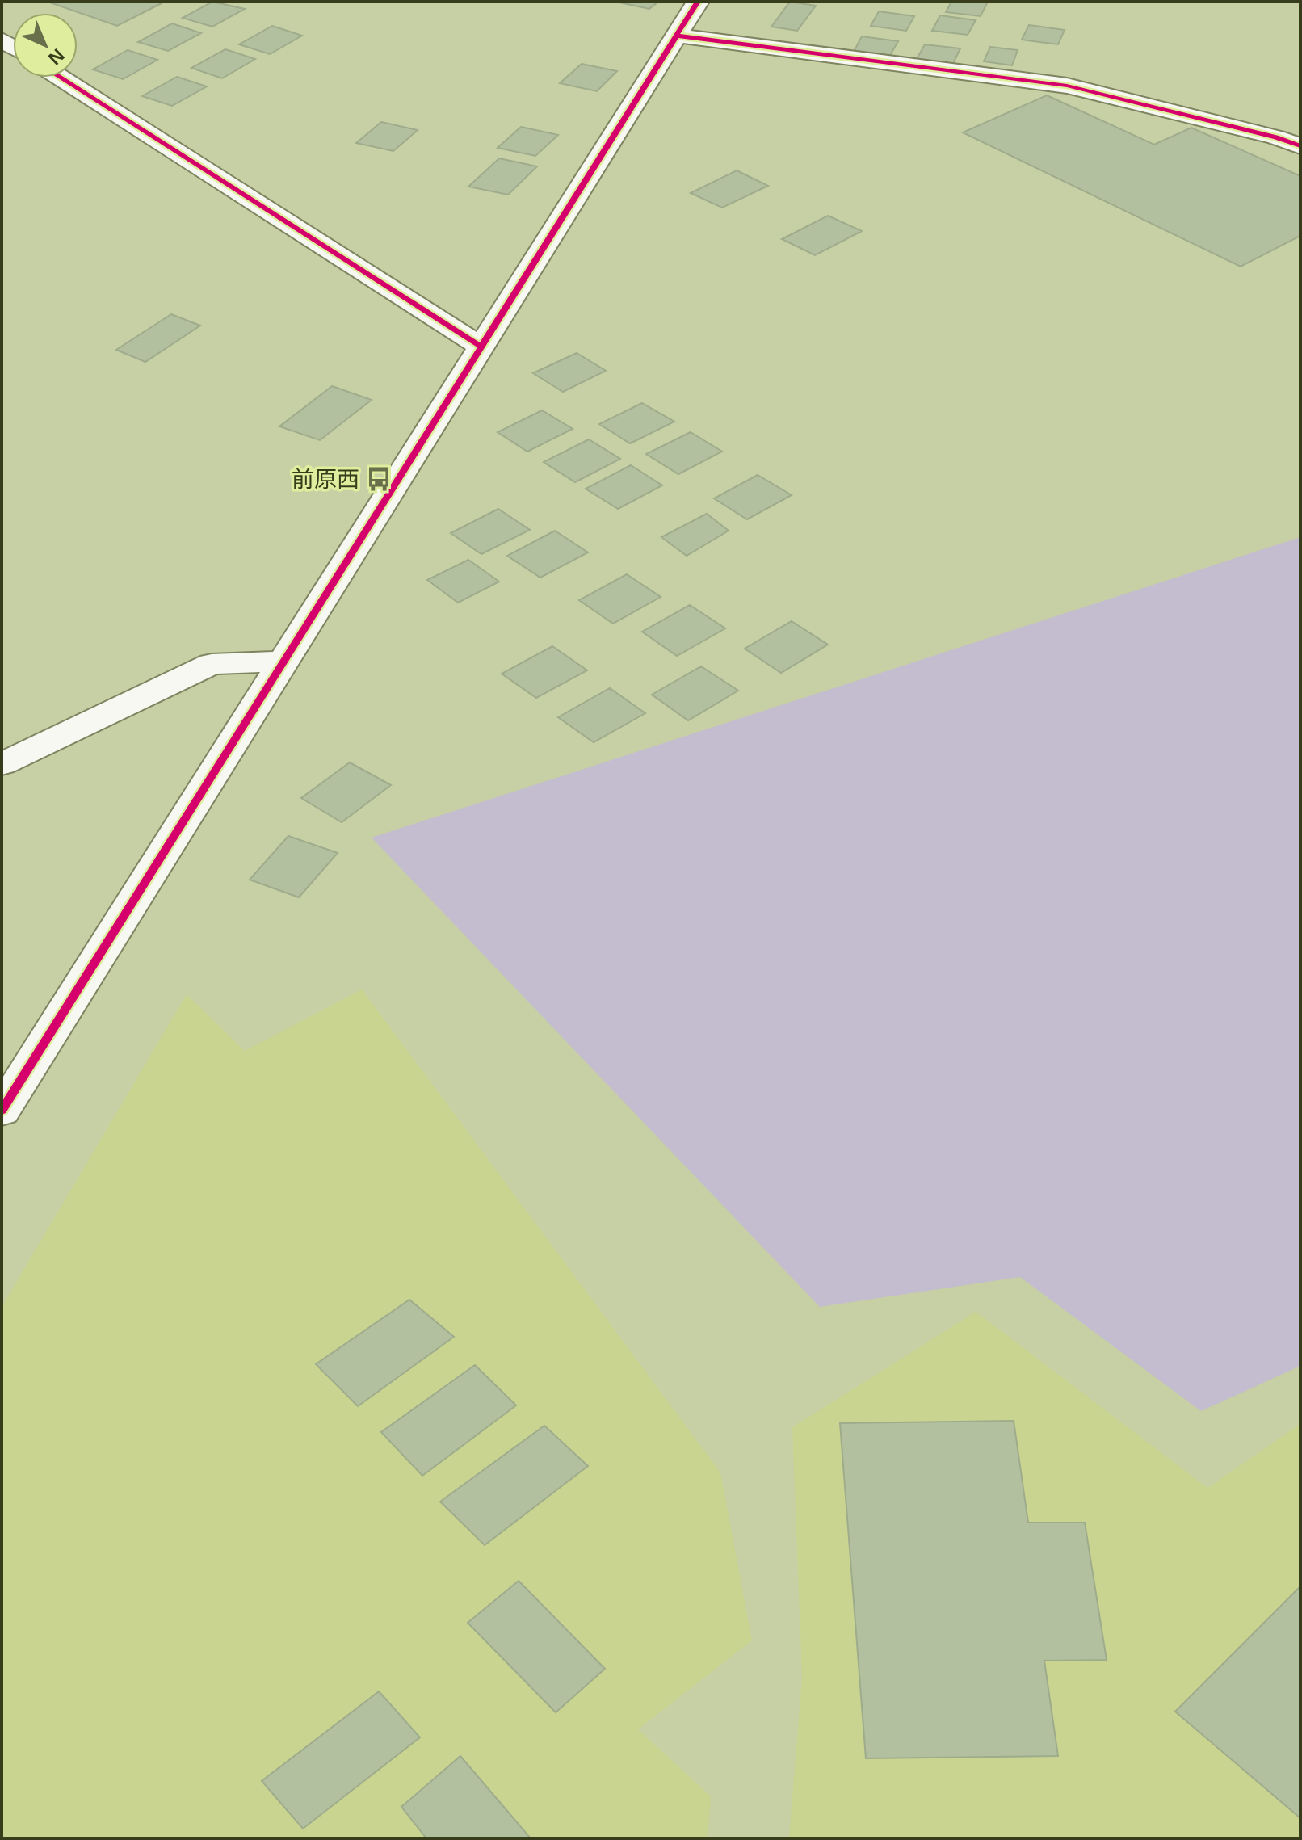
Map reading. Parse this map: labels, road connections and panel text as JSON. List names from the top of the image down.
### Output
{
  "places": {
    "bus stop": ["前原西"]
  },
  "north": "bottom right"
}
